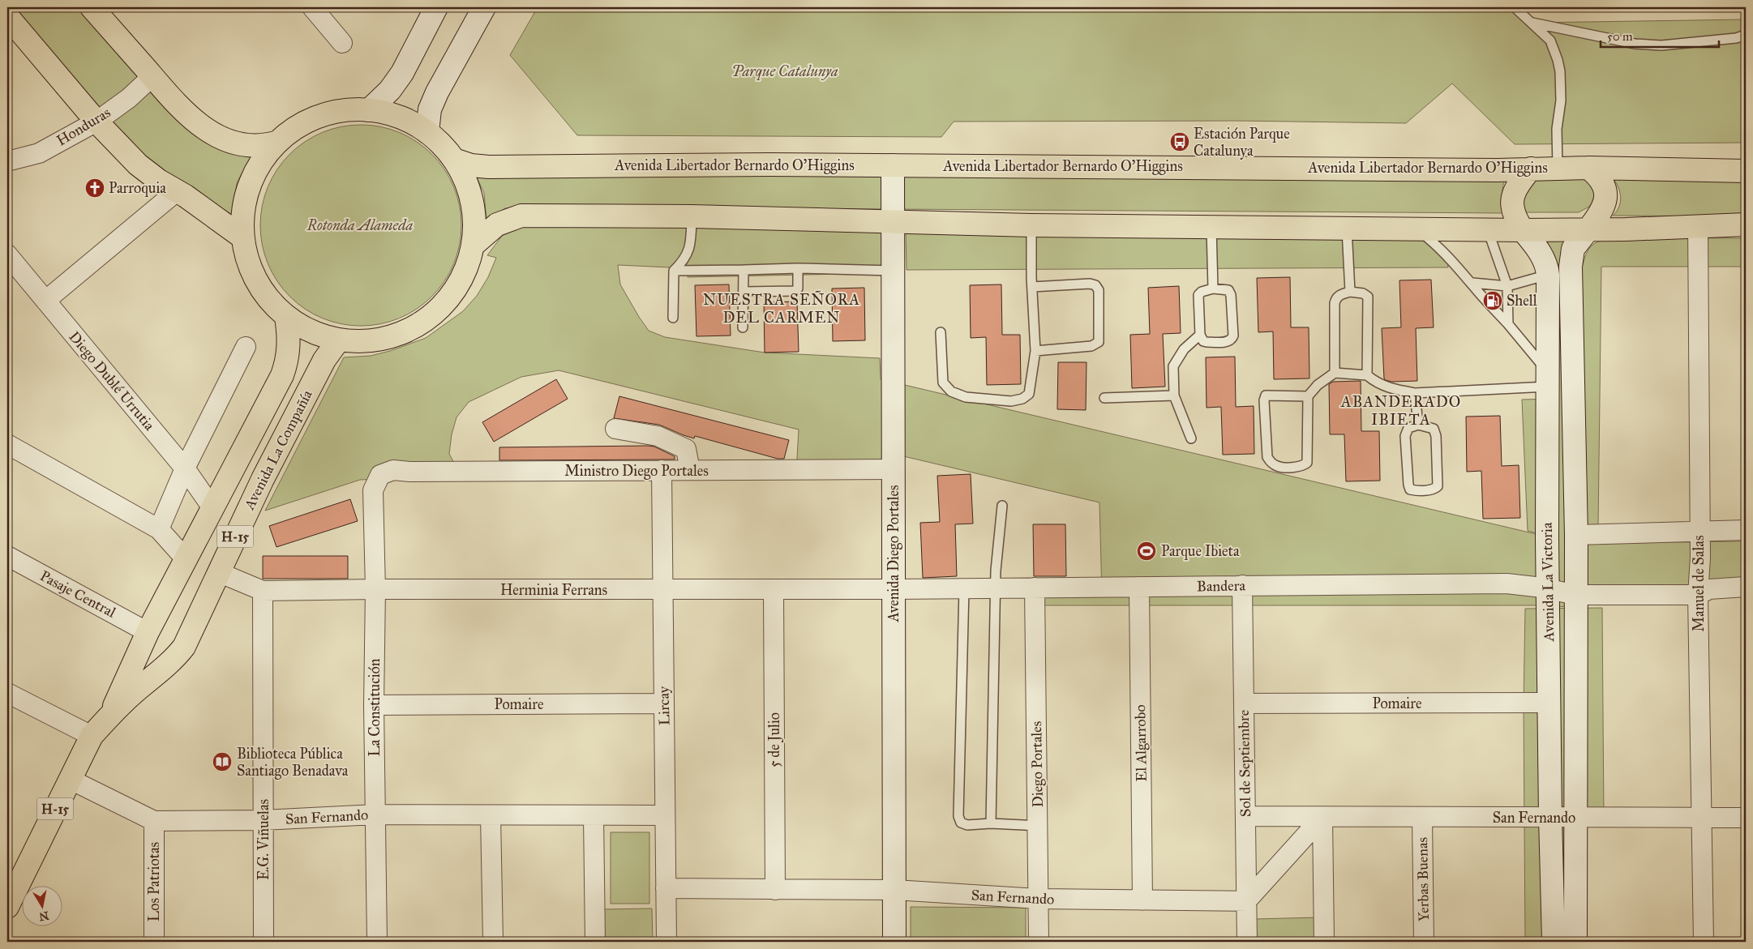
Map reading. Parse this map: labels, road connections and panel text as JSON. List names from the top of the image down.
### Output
{
  "streets": {
    "main road": [
      "Avenida Libertador Bernardo O'Higgins",
      "Avenida La Compañía",
      "H-15",
      "Avenida Diego Portales",
      "Avenida La Victoria"
    ],
    "street": [
      "Honduras",
      "Diego Dublé Urrutia",
      "Ministro Diego Portales",
      "Manuel de Salas",
      "Bandera",
      "Herminia Ferrans",
      "Pasaje Central",
      "Pomaire",
      "Lircay",
      "La Constitución",
      "5 de Julio",
      "El Algarrobo",
      "Sol de Septiembre",
      "Diego Portales",
      "San Fernando",
      "E.G. Viñuelas",
      "Yerbas Buenas",
      "Los Patriotas"
    ]
  },
  "crossings": [
    ["Avenida Libertador Bernardo O'Higgins", "Avenida Diego Portales"],
    ["Avenida Libertador Bernardo O'Higgins", "Avenida La Victoria"],
    ["Diego Dublé Urrutia", "Avenida La Compañía"],
    ["Avenida La Compañía", "Herminia Ferrans"],
    ["Avenida La Compañía", "Pasaje Central"],
    ["Avenida La Compañía", "San Fernando"],
    ["Ministro Diego Portales", "Avenida Diego Portales"],
    ["Ministro Diego Portales", "Lircay"],
    ["Ministro Diego Portales", "La Constitución"],
    ["Avenida Diego Portales", "Bandera"],
    ["Avenida Diego Portales", "Herminia Ferrans"],
    ["Avenida Diego Portales", "San Fernando"],
    ["Avenida La Victoria", "Bandera"],
    ["Avenida La Victoria", "Pomaire"],
    ["Avenida La Victoria", "San Fernando"],
    ["Manuel de Salas", "Bandera"],
    ["Manuel de Salas", "San Fernando"],
    ["Bandera", "Herminia Ferrans"],
    ["Bandera", "El Algarrobo"],
    ["Bandera", "Sol de Septiembre"],
    ["Bandera", "Diego Portales"],
    ["Herminia Ferrans", "Lircay"],
    ["Herminia Ferrans", "La Constitución"],
    ["Herminia Ferrans", "5 de Julio"],
    ["Herminia Ferrans", "E.G. Viñuelas"],
    ["Pomaire", "Lircay"],
    ["Pomaire", "La Constitución"],
    ["Pomaire", "Sol de Septiembre"],
    ["Lircay", "San Fernando"],
    ["La Constitución", "San Fernando"],
    ["5 de Julio", "San Fernando"],
    ["El Algarrobo", "San Fernando"],
    ["Sol de Septiembre", "San Fernando"],
    ["Diego Portales", "San Fernando"],
    ["San Fernando", "E.G. Viñuelas"],
    ["San Fernando", "Yerbas Buenas"],
    ["San Fernando", "Los Patriotas"]
  ],
  "districts": ["NUESTRA SEÑORA DEL CARMEN", "ABANDERADO IBIETA"],
  "parks": ["Parque Catalunya", "Rotonda Alameda"],
  "places": {
    "bus stop": ["Estación Parque Catalunya"],
    "church": ["Parroquia"],
    "fuel station": ["Shell"],
    "sports": ["Parque Ibieta"],
    "library": ["Biblioteca Pública Santiago Benadava"]
  },
  "scale_bar": "50 m",
  "north": "bottom"
}
